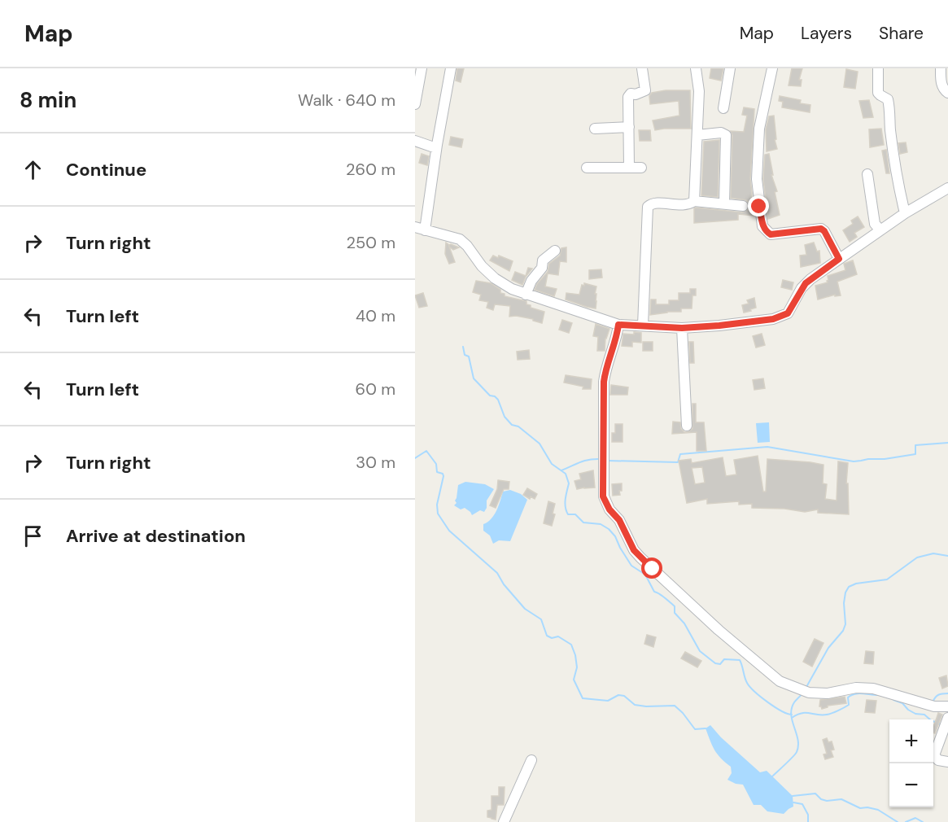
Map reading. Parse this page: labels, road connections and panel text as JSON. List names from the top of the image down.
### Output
{
  "page": {
    "header": "Map",
    "nav": ["Map", "Layers", "Share"],
    "heading": ["8 min", "Walk · 640 m"],
    "list": [
      ["Continue", "260 m"],
      ["Turn right", "250 m"],
      ["Turn left", "40 m"],
      ["Turn left", "60 m"],
      ["Turn right", "30 m"],
      "Arrive at destination"
    ],
    "map_buttons": ["+", "−"]
  }
}
